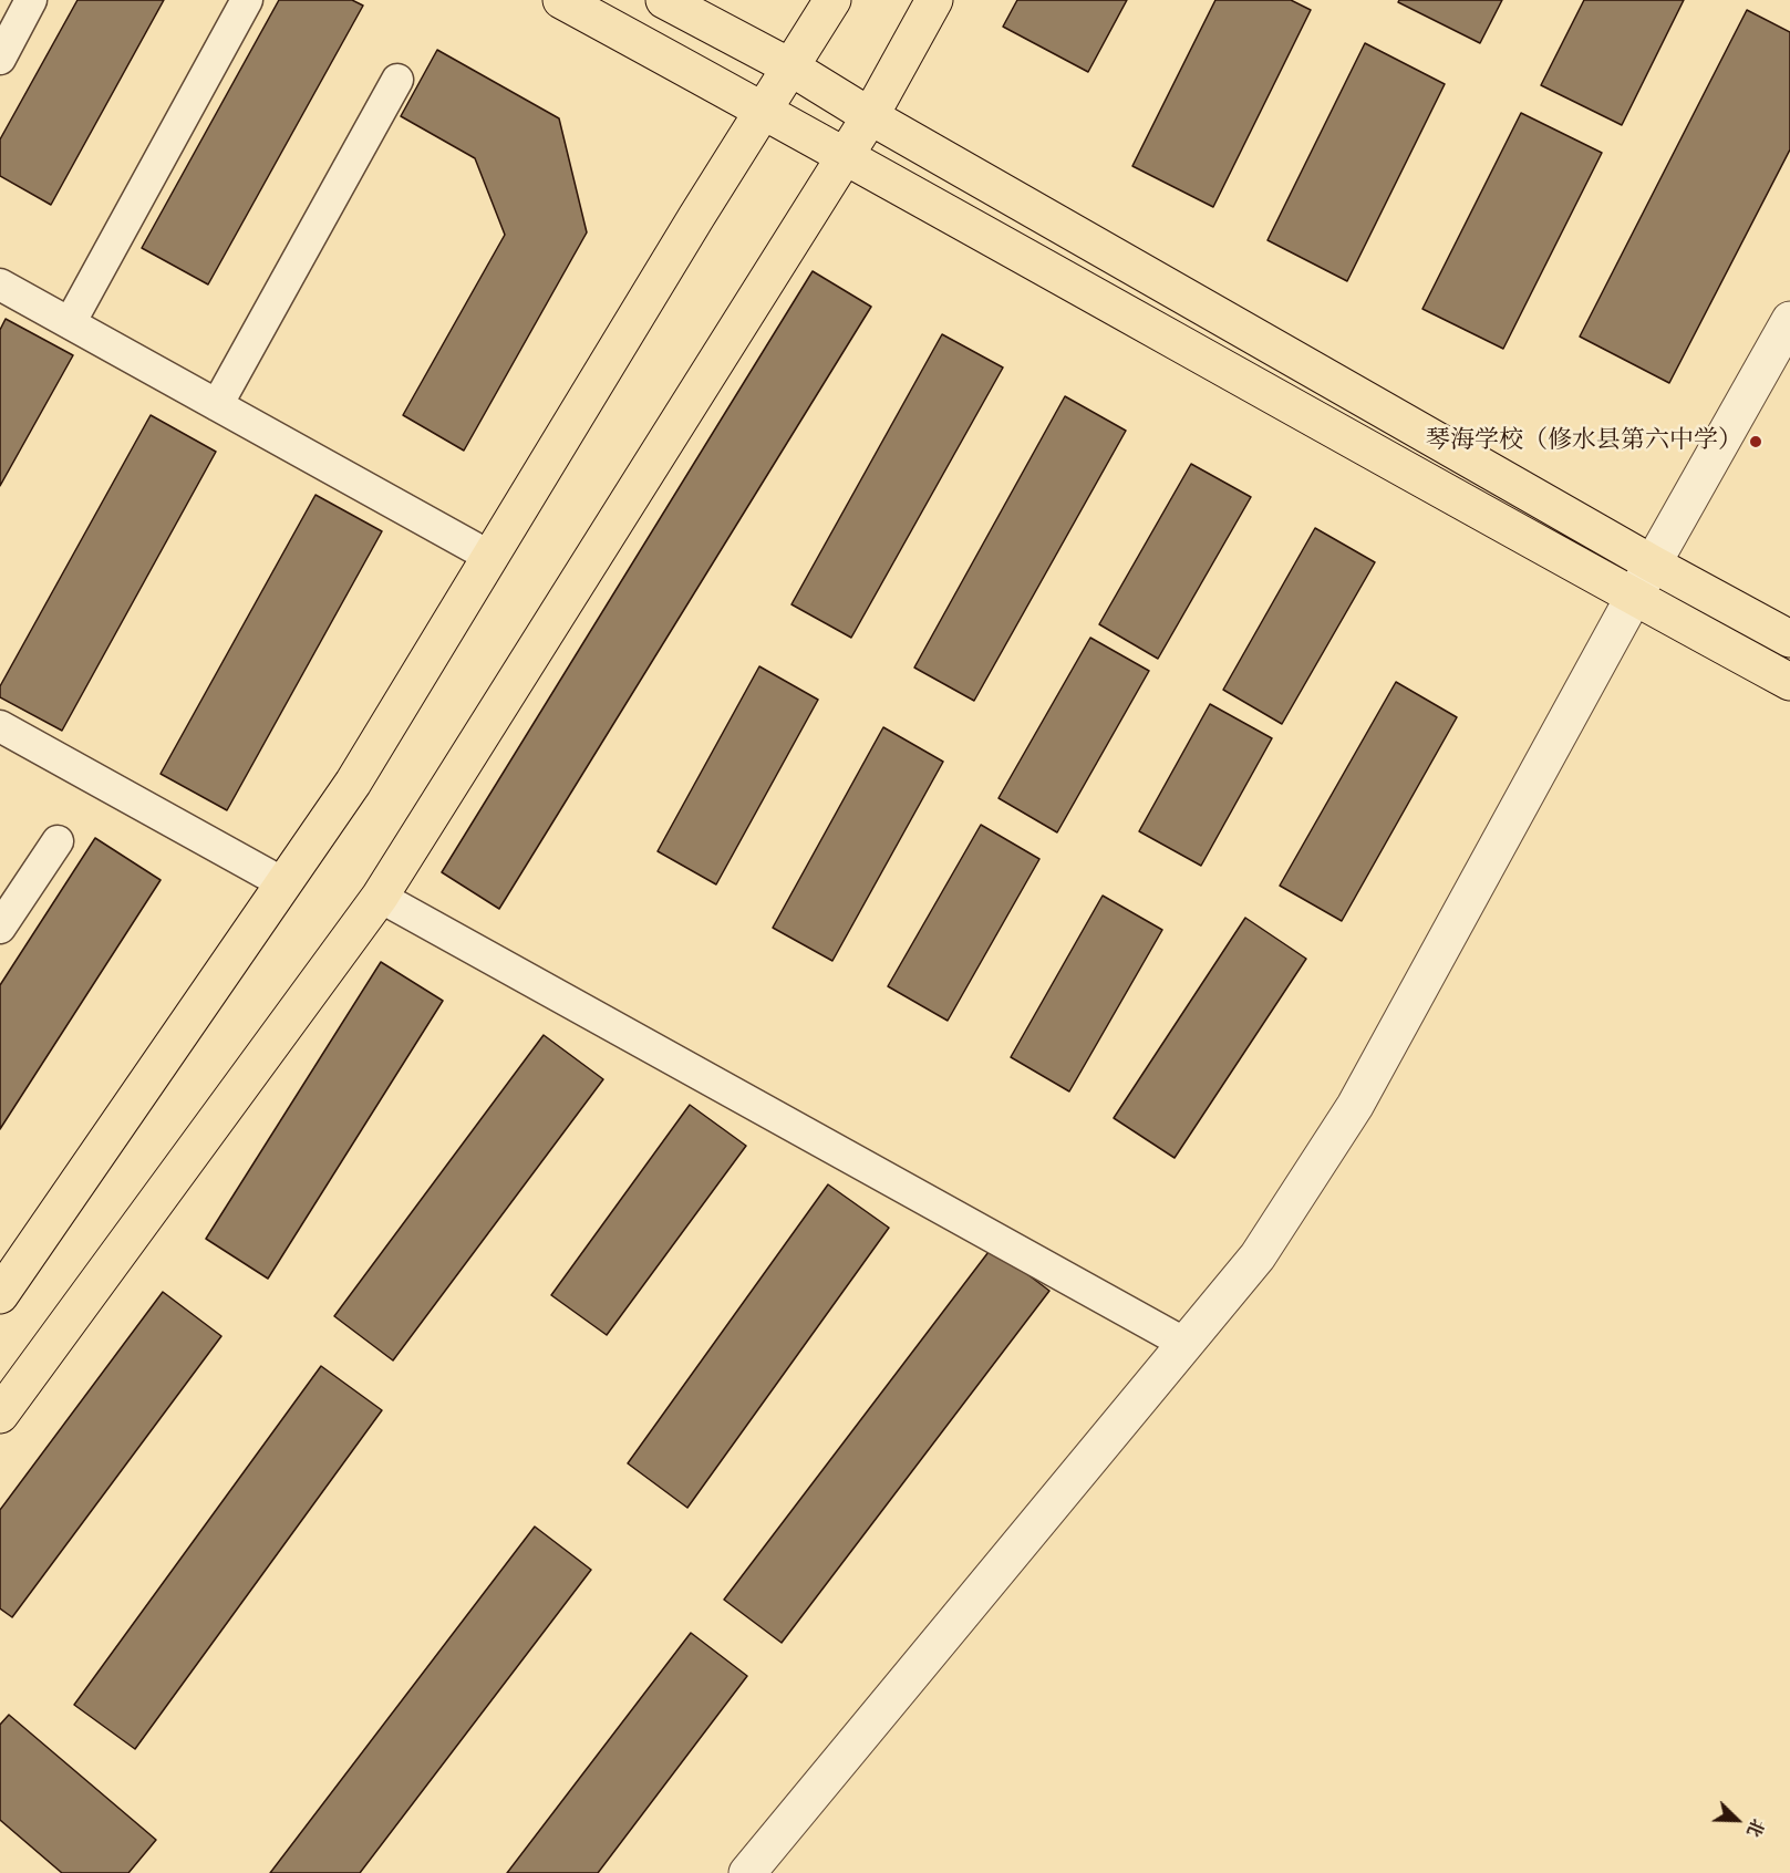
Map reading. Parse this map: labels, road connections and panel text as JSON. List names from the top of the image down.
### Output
{
  "places": ["琴海学校（修水县第六中学）"],
  "north": "bottom right"
}
